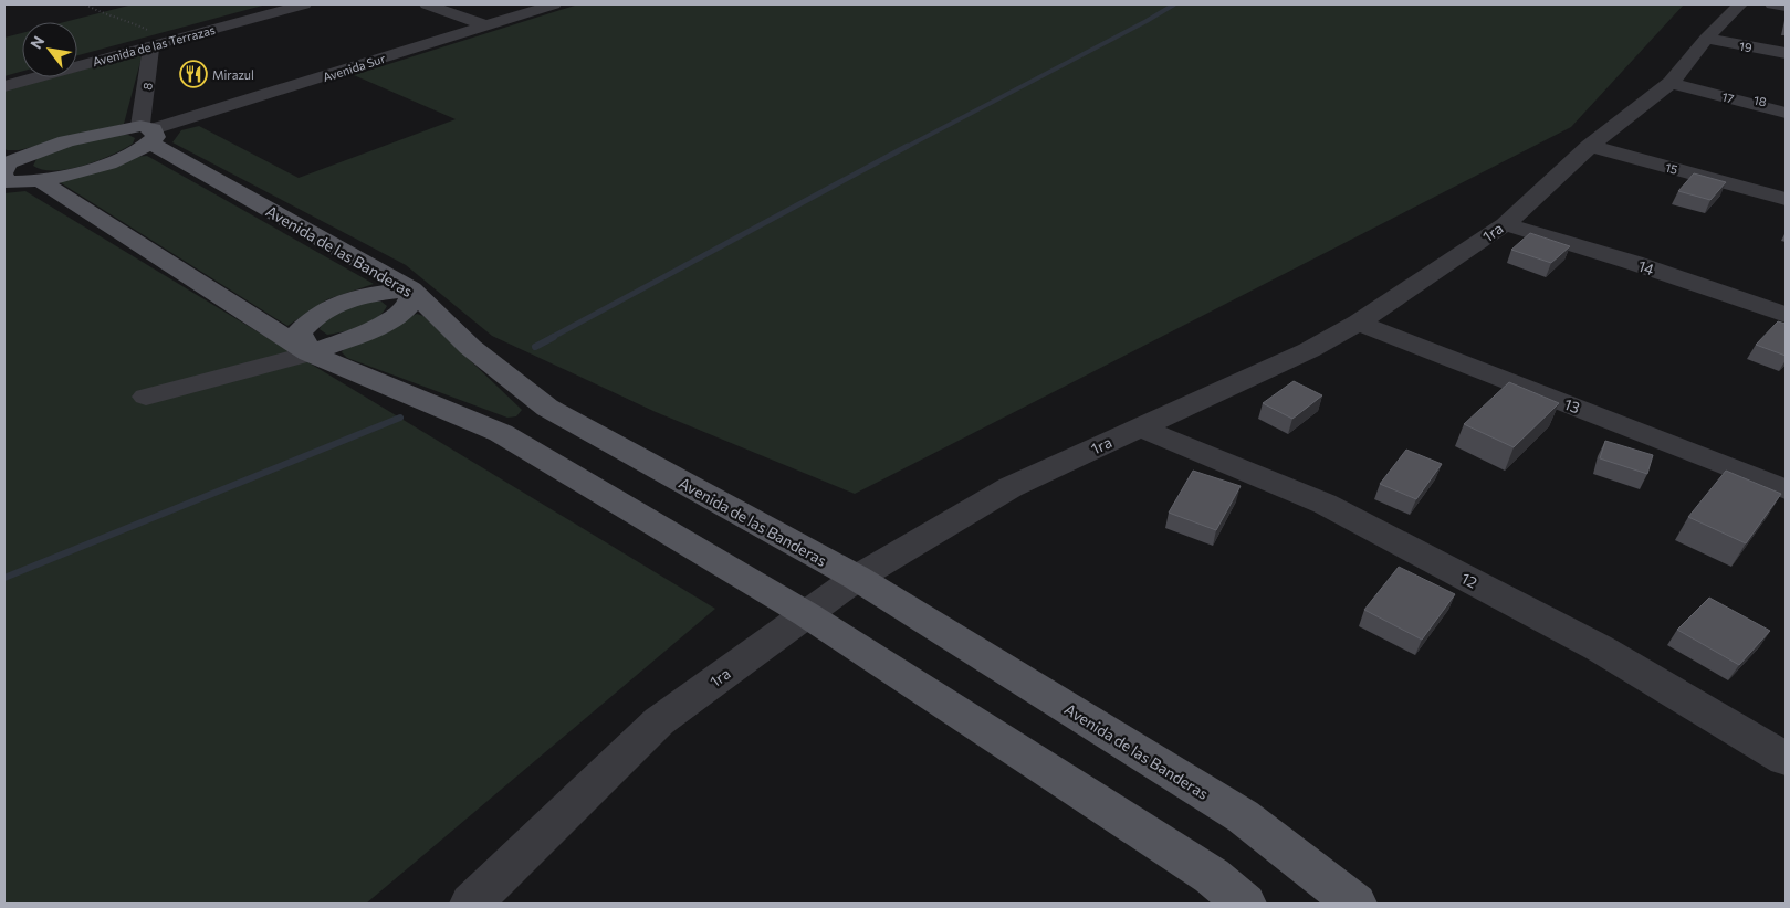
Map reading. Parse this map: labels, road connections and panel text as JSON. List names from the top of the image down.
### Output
{
  "streets": {
    "main road": ["Avenida Sur", "Avenida de las Banderas"],
    "street": [
      "Avenida de las Terrazas",
      "19",
      "8",
      "17",
      "18",
      "15",
      "1ra",
      "14",
      "13",
      "12"
    ]
  },
  "crossings": [
    ["Avenida de las Terrazas", "8"],
    ["19", "1ra"],
    ["Avenida Sur", "8"],
    ["Avenida Sur", "Avenida de las Banderas"],
    ["8", "Avenida de las Banderas"],
    ["17", "18"],
    ["17", "1ra"],
    ["18", "1ra"],
    ["15", "1ra"],
    ["1ra", "Avenida de las Banderas"],
    ["1ra", "14"],
    ["1ra", "13"],
    ["1ra", "12"]
  ],
  "places": {
    "restaurant": ["Mirazul"]
  },
  "north": "top left"
}
